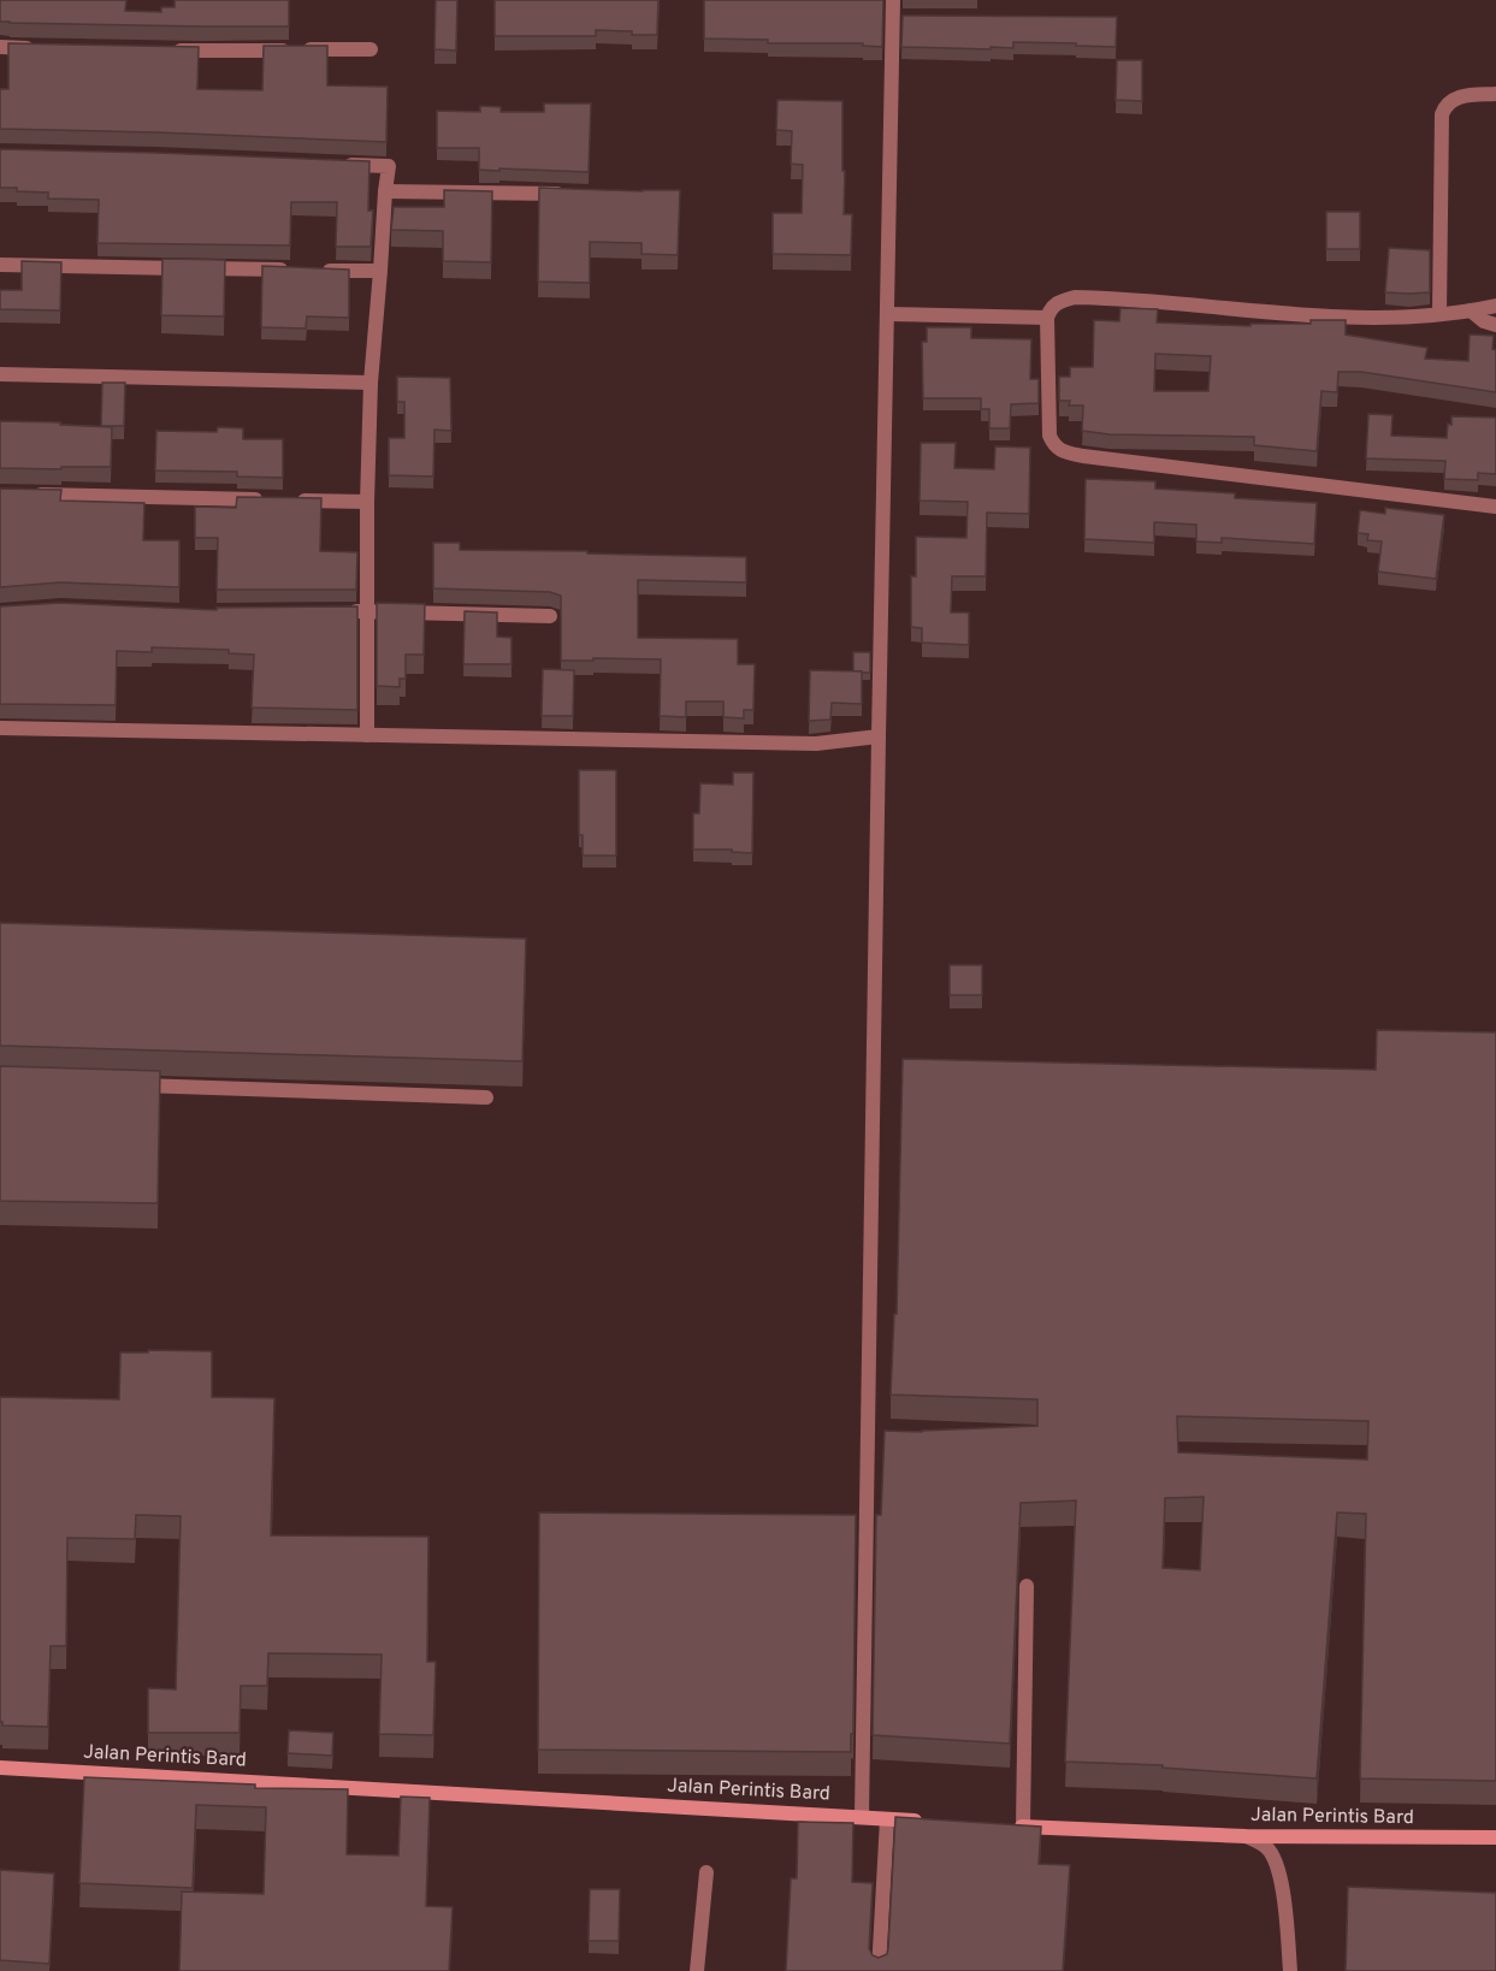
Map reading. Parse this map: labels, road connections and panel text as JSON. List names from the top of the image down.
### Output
{
  "streets": {
    "street": ["Jalan Perintis Bard"]
  }
}
